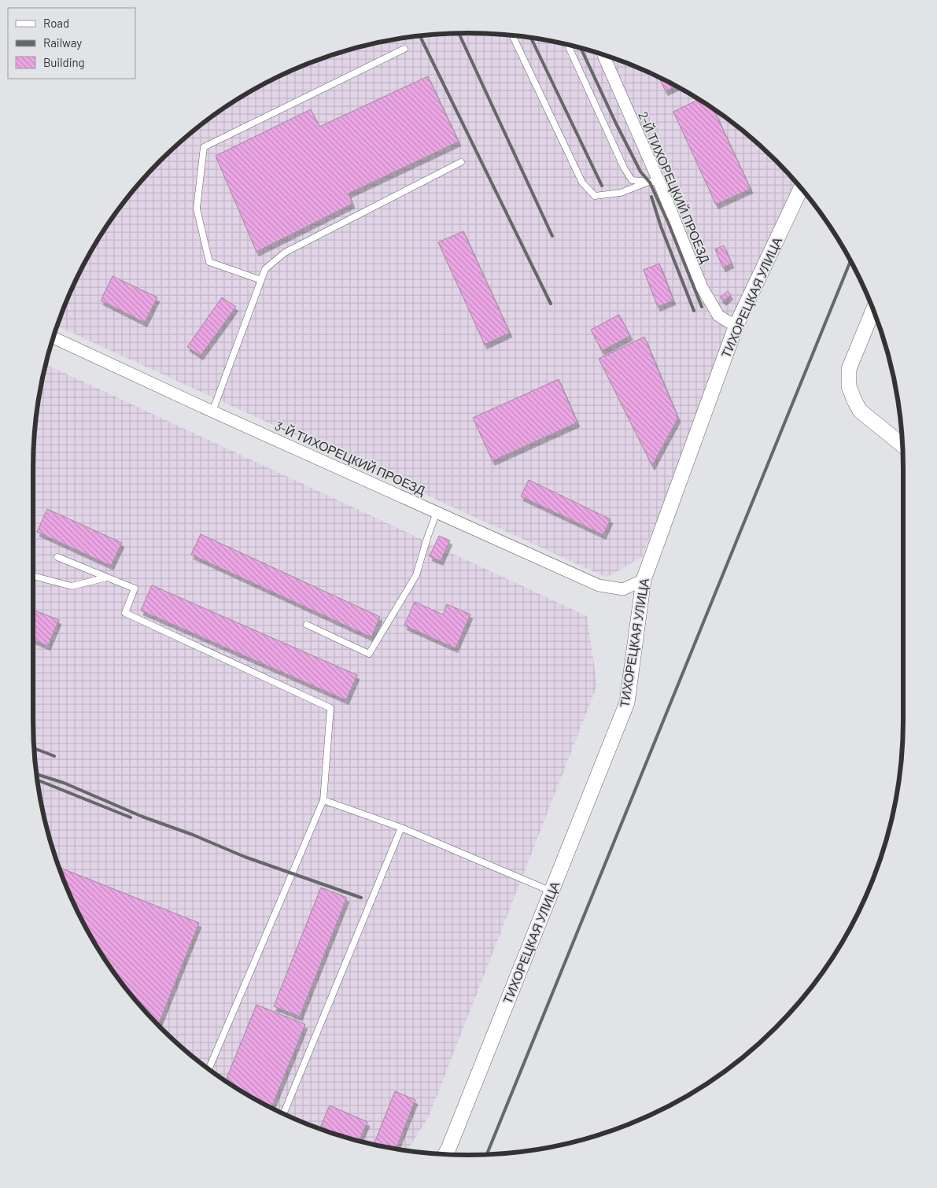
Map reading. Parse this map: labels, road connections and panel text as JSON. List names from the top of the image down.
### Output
{
  "streets": {
    "street": ["2-Й ТИХОРЕЦКИЙ ПРОЕЗД", "ТИХОРЕЦКАЯ УЛИЦА", "3-Й ТИХОРЕЦКИЙ ПРОЕЗД"]
  },
  "crossings": [
    ["2-Й ТИХОРЕЦКИЙ ПРОЕЗД", "ТИХОРЕЦКАЯ УЛИЦА"],
    ["ТИХОРЕЦКАЯ УЛИЦА", "3-Й ТИХОРЕЦКИЙ ПРОЕЗД"]
  ],
  "legend": ["Road", "Railway", "Building"]
}
